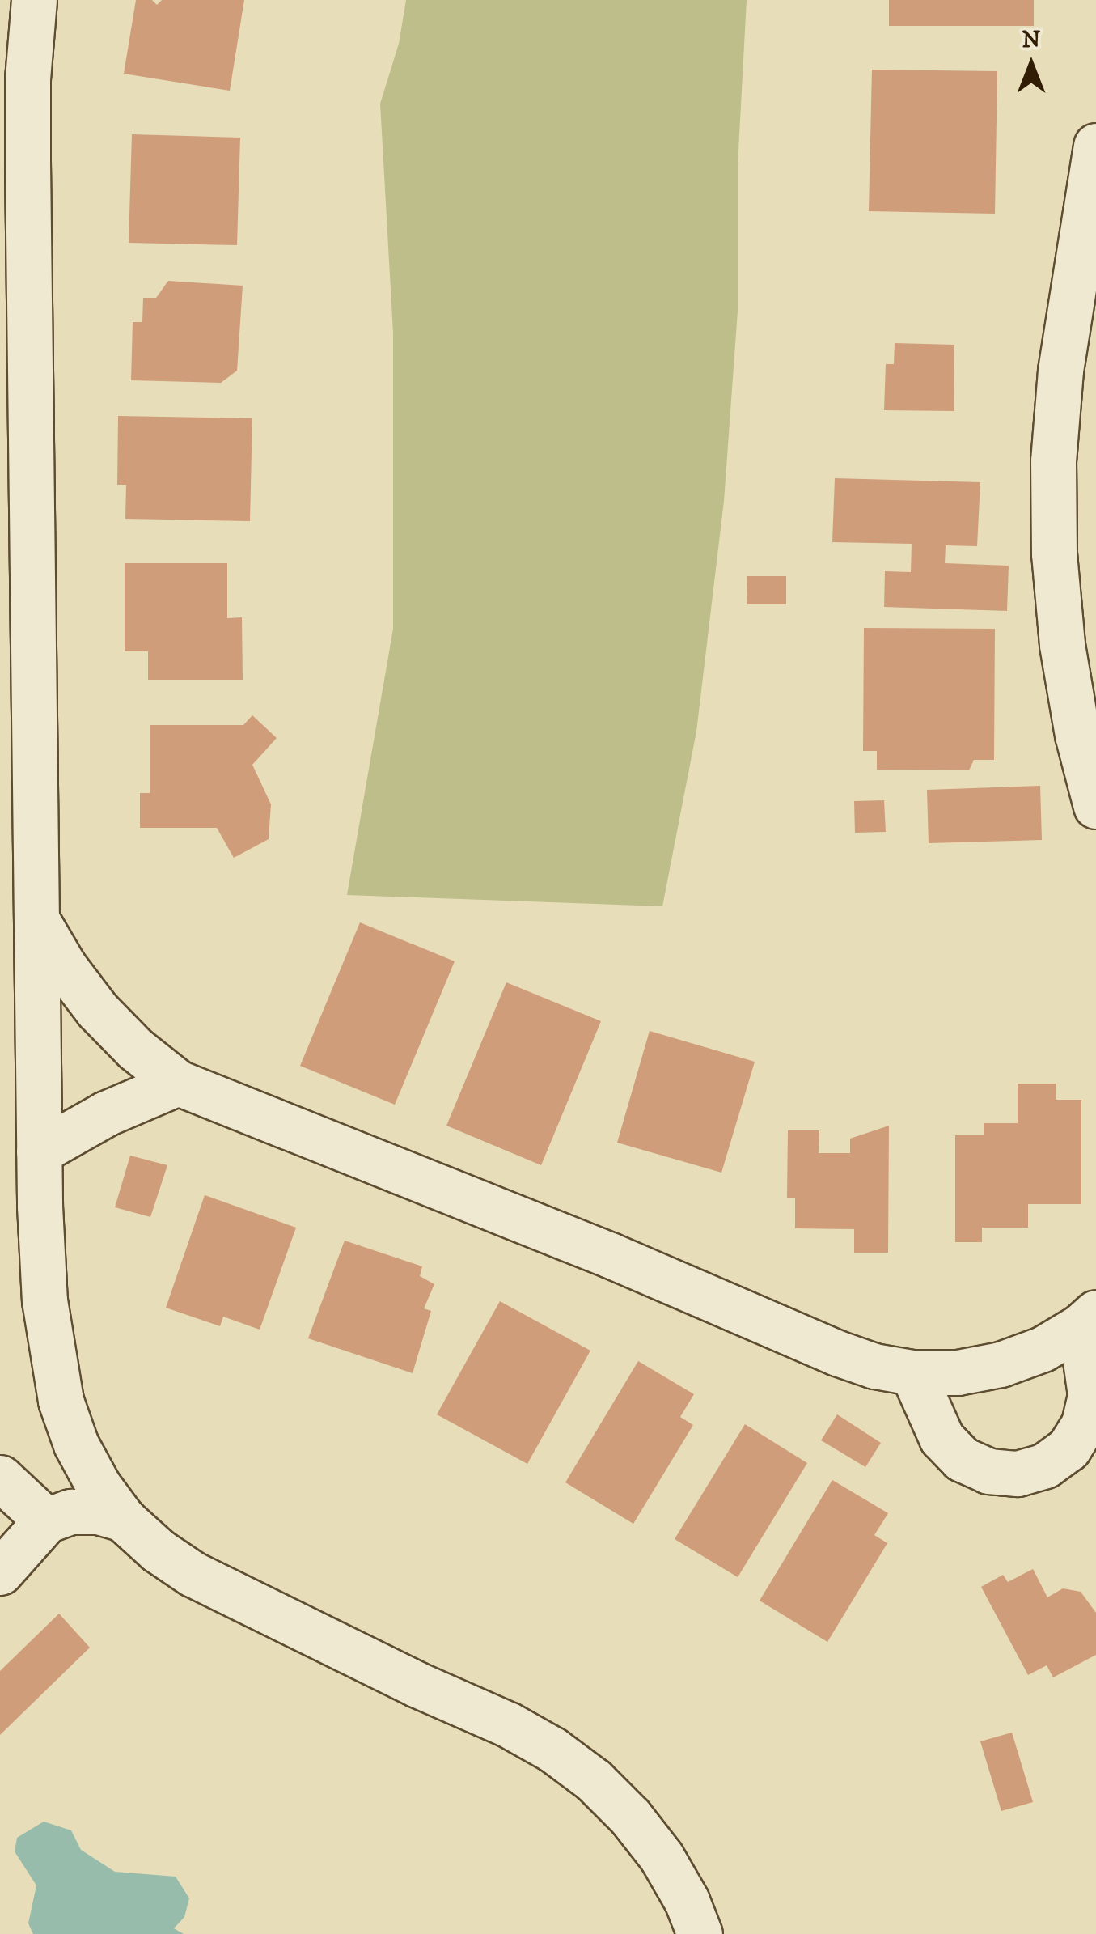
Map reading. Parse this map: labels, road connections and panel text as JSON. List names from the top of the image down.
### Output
{
  "north": "top"
}
